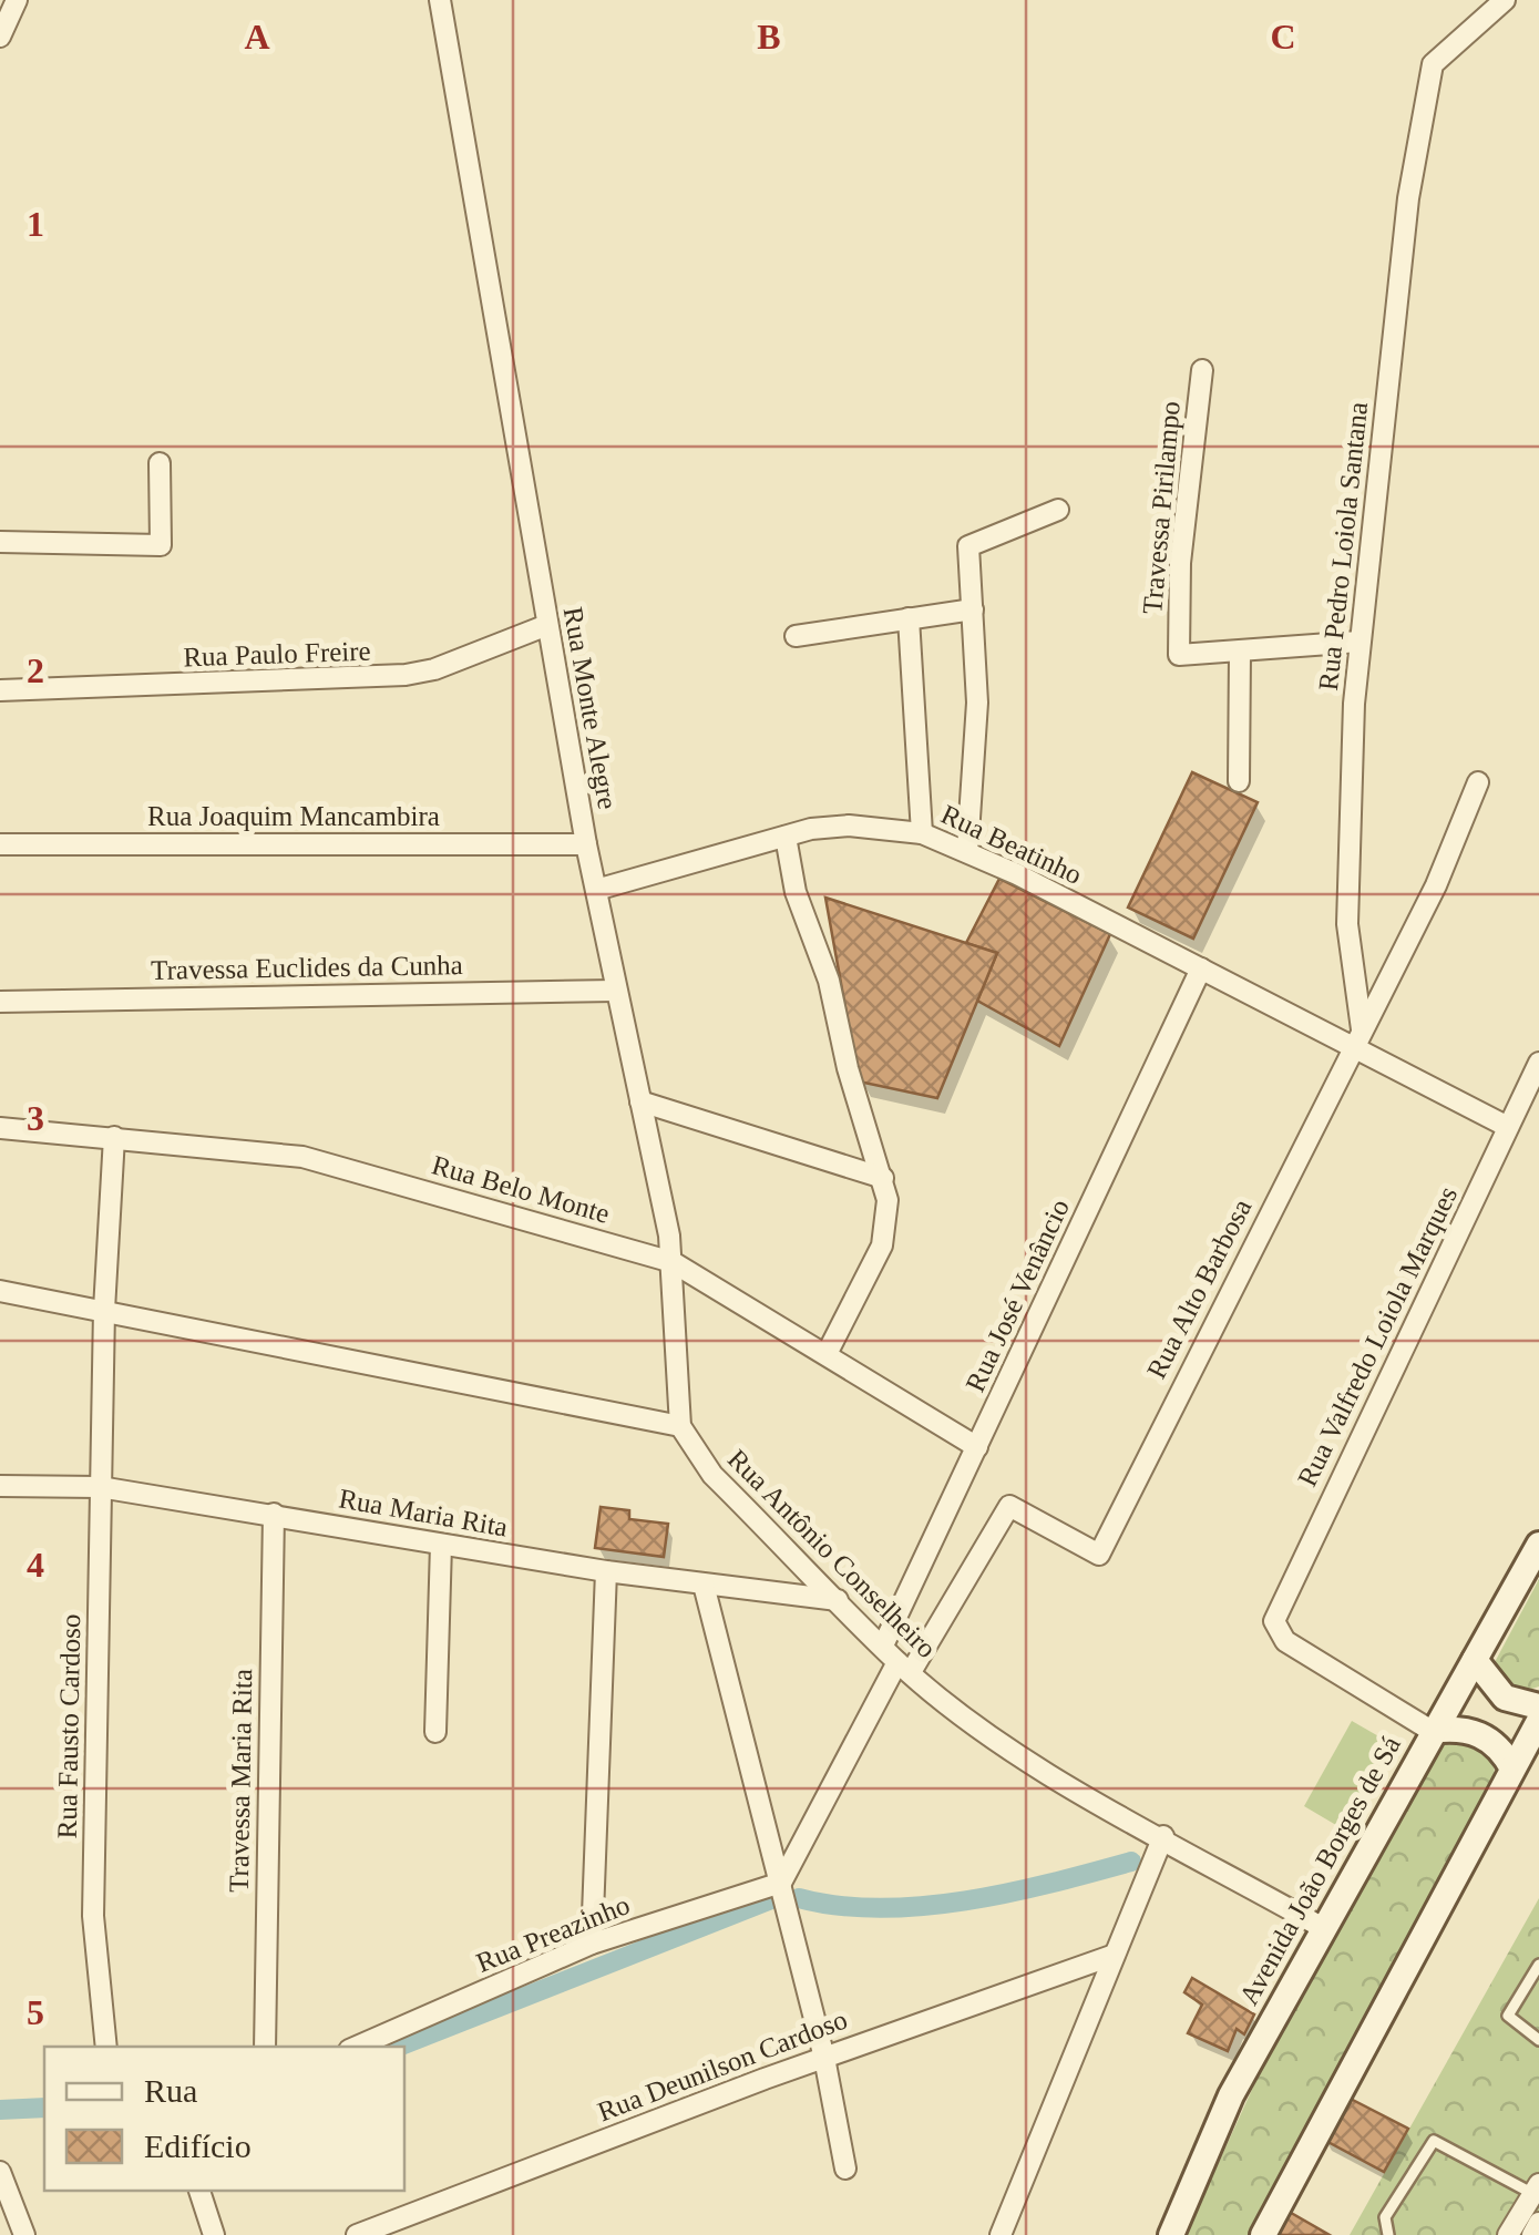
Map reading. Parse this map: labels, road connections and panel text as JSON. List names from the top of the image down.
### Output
{
  "streets": {
    "main road": ["Avenida João Borges de Sá"],
    "street": [
      "Travessa Pirilampo",
      "Rua Pedro Loiola Santana",
      "Rua Paulo Freire",
      "Rua Monte Alegre",
      "Rua Joaquim Mancambira",
      "Rua Beatinho",
      "Travessa Euclides da Cunha",
      "Rua Belo Monte",
      "Rua Alto Barbosa",
      "Rua José Venâncio",
      "Rua Valfredo Loiola Marques",
      "Rua Maria Rita",
      "Rua Antônio Conselheiro",
      "Rua Fausto Cardoso",
      "Travessa Maria Rita",
      "Rua Preazinho",
      "Rua Deunilson Cardoso"
    ]
  },
  "crossings": [
    ["Travessa Pirilampo", "Rua Pedro Loiola Santana"],
    ["Rua Pedro Loiola Santana", "Rua Beatinho"],
    ["Rua Pedro Loiola Santana", "Rua Alto Barbosa"],
    ["Rua Paulo Freire", "Rua Monte Alegre"],
    ["Rua Monte Alegre", "Rua Joaquim Mancambira"],
    ["Rua Monte Alegre", "Rua Beatinho"],
    ["Rua Monte Alegre", "Travessa Euclides da Cunha"],
    ["Rua Monte Alegre", "Rua Belo Monte"],
    ["Rua Monte Alegre", "Rua Antônio Conselheiro"],
    ["Rua Beatinho", "Rua Alto Barbosa"],
    ["Rua Beatinho", "Rua José Venâncio"],
    ["Rua Beatinho", "Rua Valfredo Loiola Marques"],
    ["Rua Belo Monte", "Rua José Venâncio"],
    ["Rua Belo Monte", "Rua Fausto Cardoso"],
    ["Rua Alto Barbosa", "Rua Antônio Conselheiro"],
    ["Rua José Venâncio", "Rua Antônio Conselheiro"],
    ["Rua Valfredo Loiola Marques", "Avenida João Borges de Sá"],
    ["Rua Maria Rita", "Rua Antônio Conselheiro"],
    ["Rua Maria Rita", "Rua Fausto Cardoso"],
    ["Rua Maria Rita", "Travessa Maria Rita"],
    ["Rua Antônio Conselheiro", "Avenida João Borges de Sá"]
  ],
  "legend": ["Rua", "Edifício"],
  "grid": {
    "columns": ["A", "B", "C"],
    "rows": [
      "1",
      "2",
      "3",
      "4",
      "5"
    ]
  }
}
